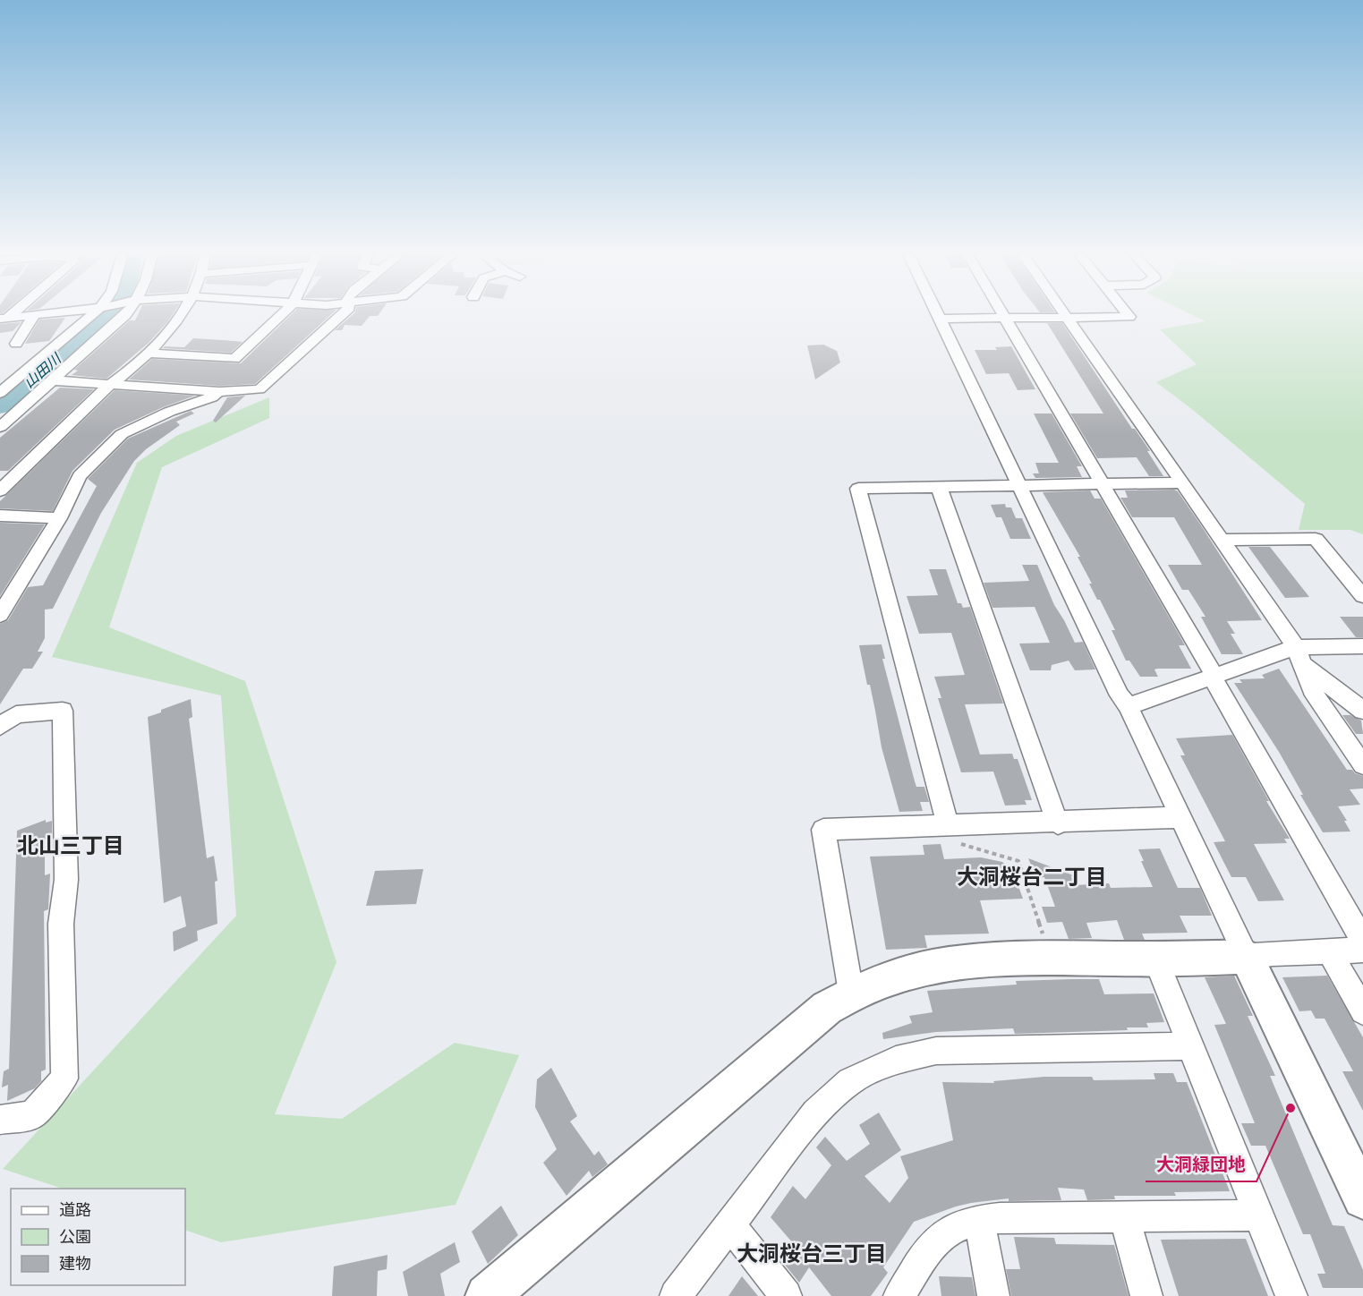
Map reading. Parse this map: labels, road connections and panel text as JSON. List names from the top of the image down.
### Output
{
  "districts": ["北山三丁目", "大洞桜台二丁目", "大洞桜台三丁目"],
  "water": ["山田川"],
  "places": ["大洞緑団地"],
  "legend": ["道路", "公園", "建物"]
}
